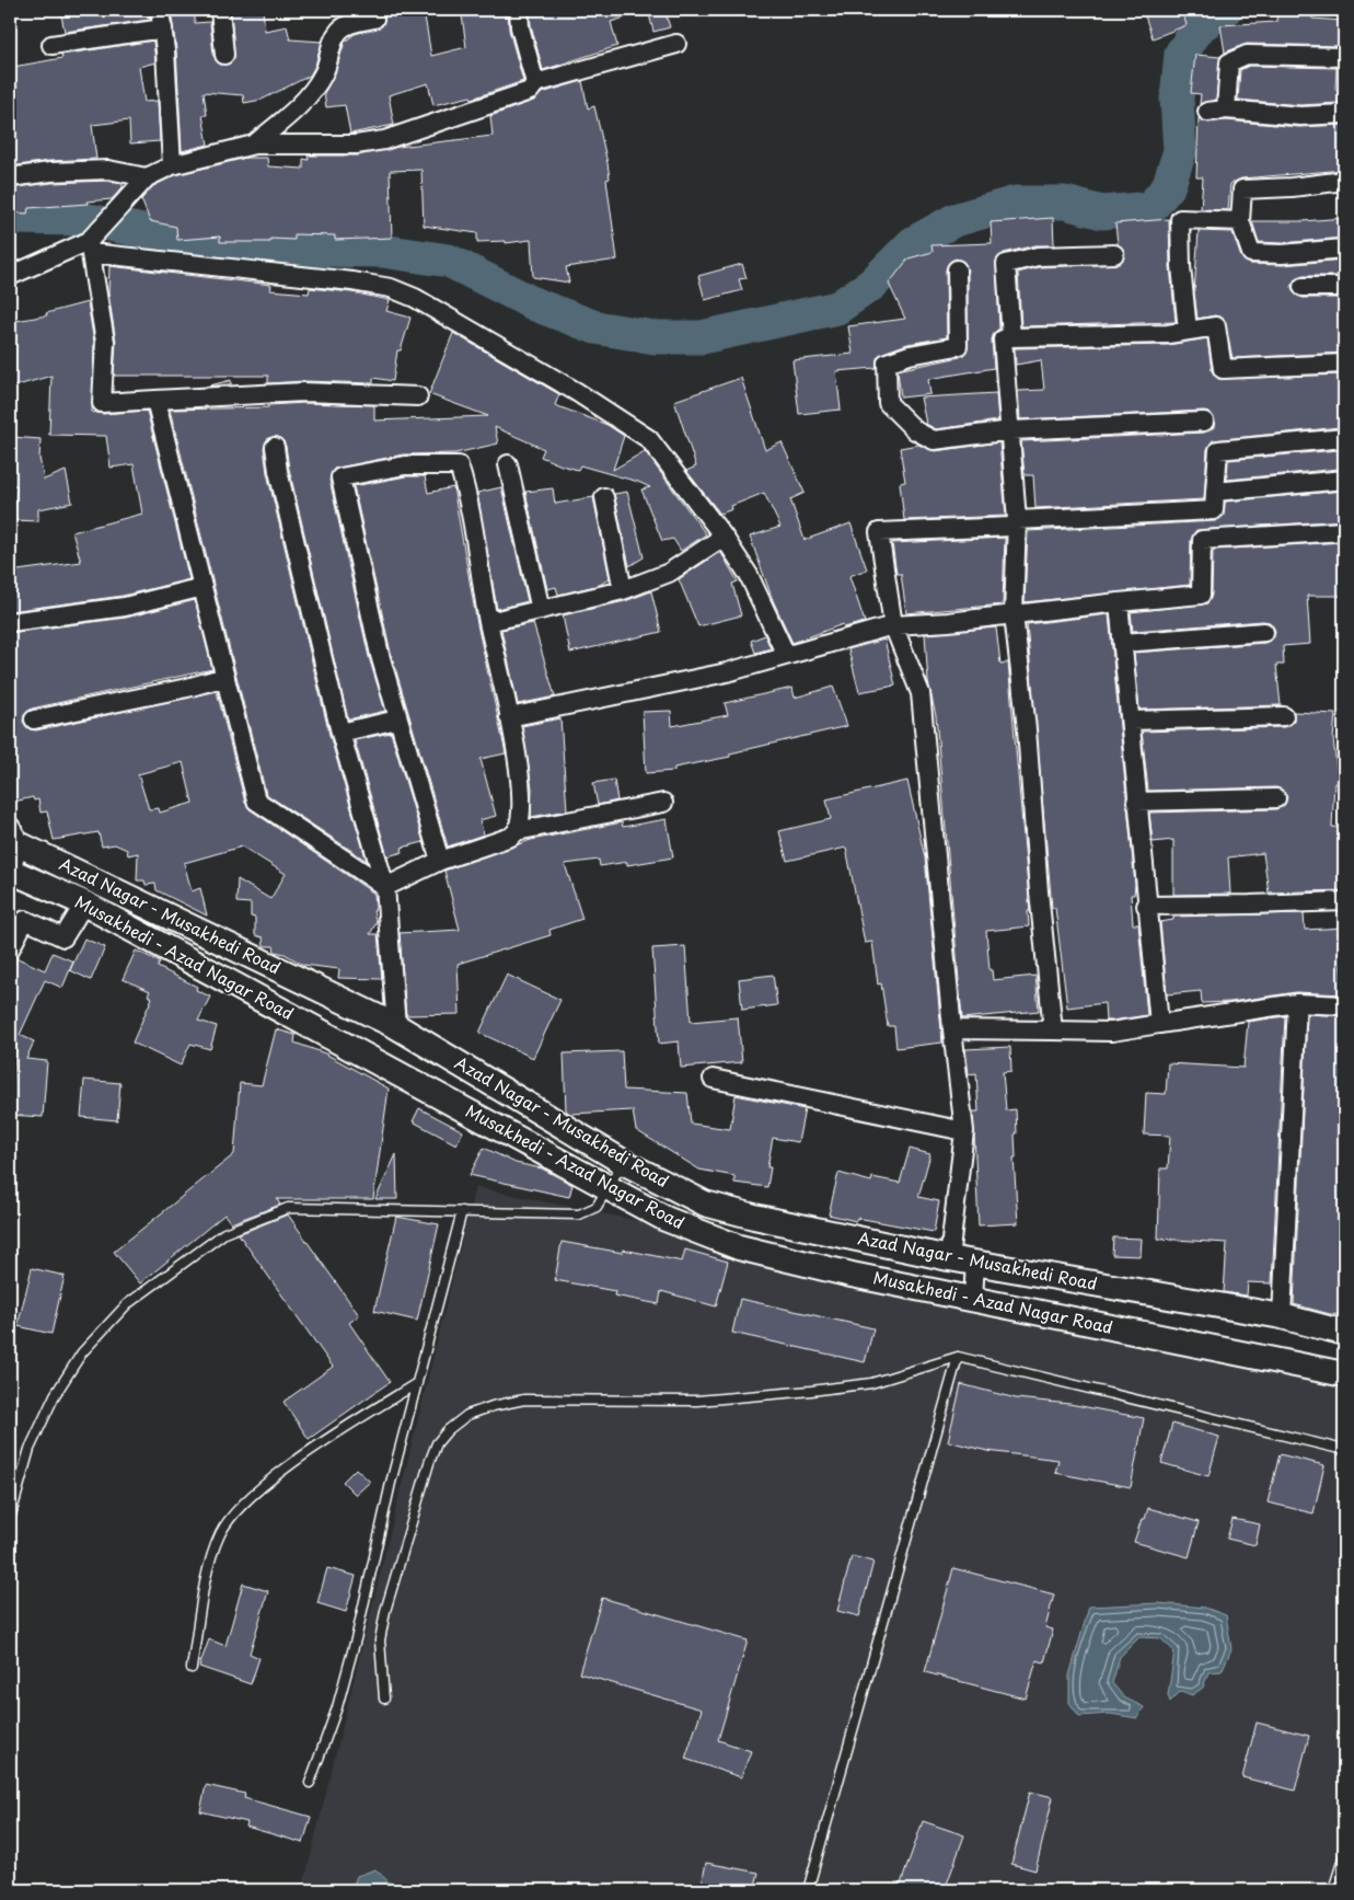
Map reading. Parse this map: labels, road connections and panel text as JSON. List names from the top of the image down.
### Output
{
  "streets": {
    "main road": ["Azad Nagar - Musakhedi Road", "Musakhedi - Azad Nagar Road"]
  }
}
